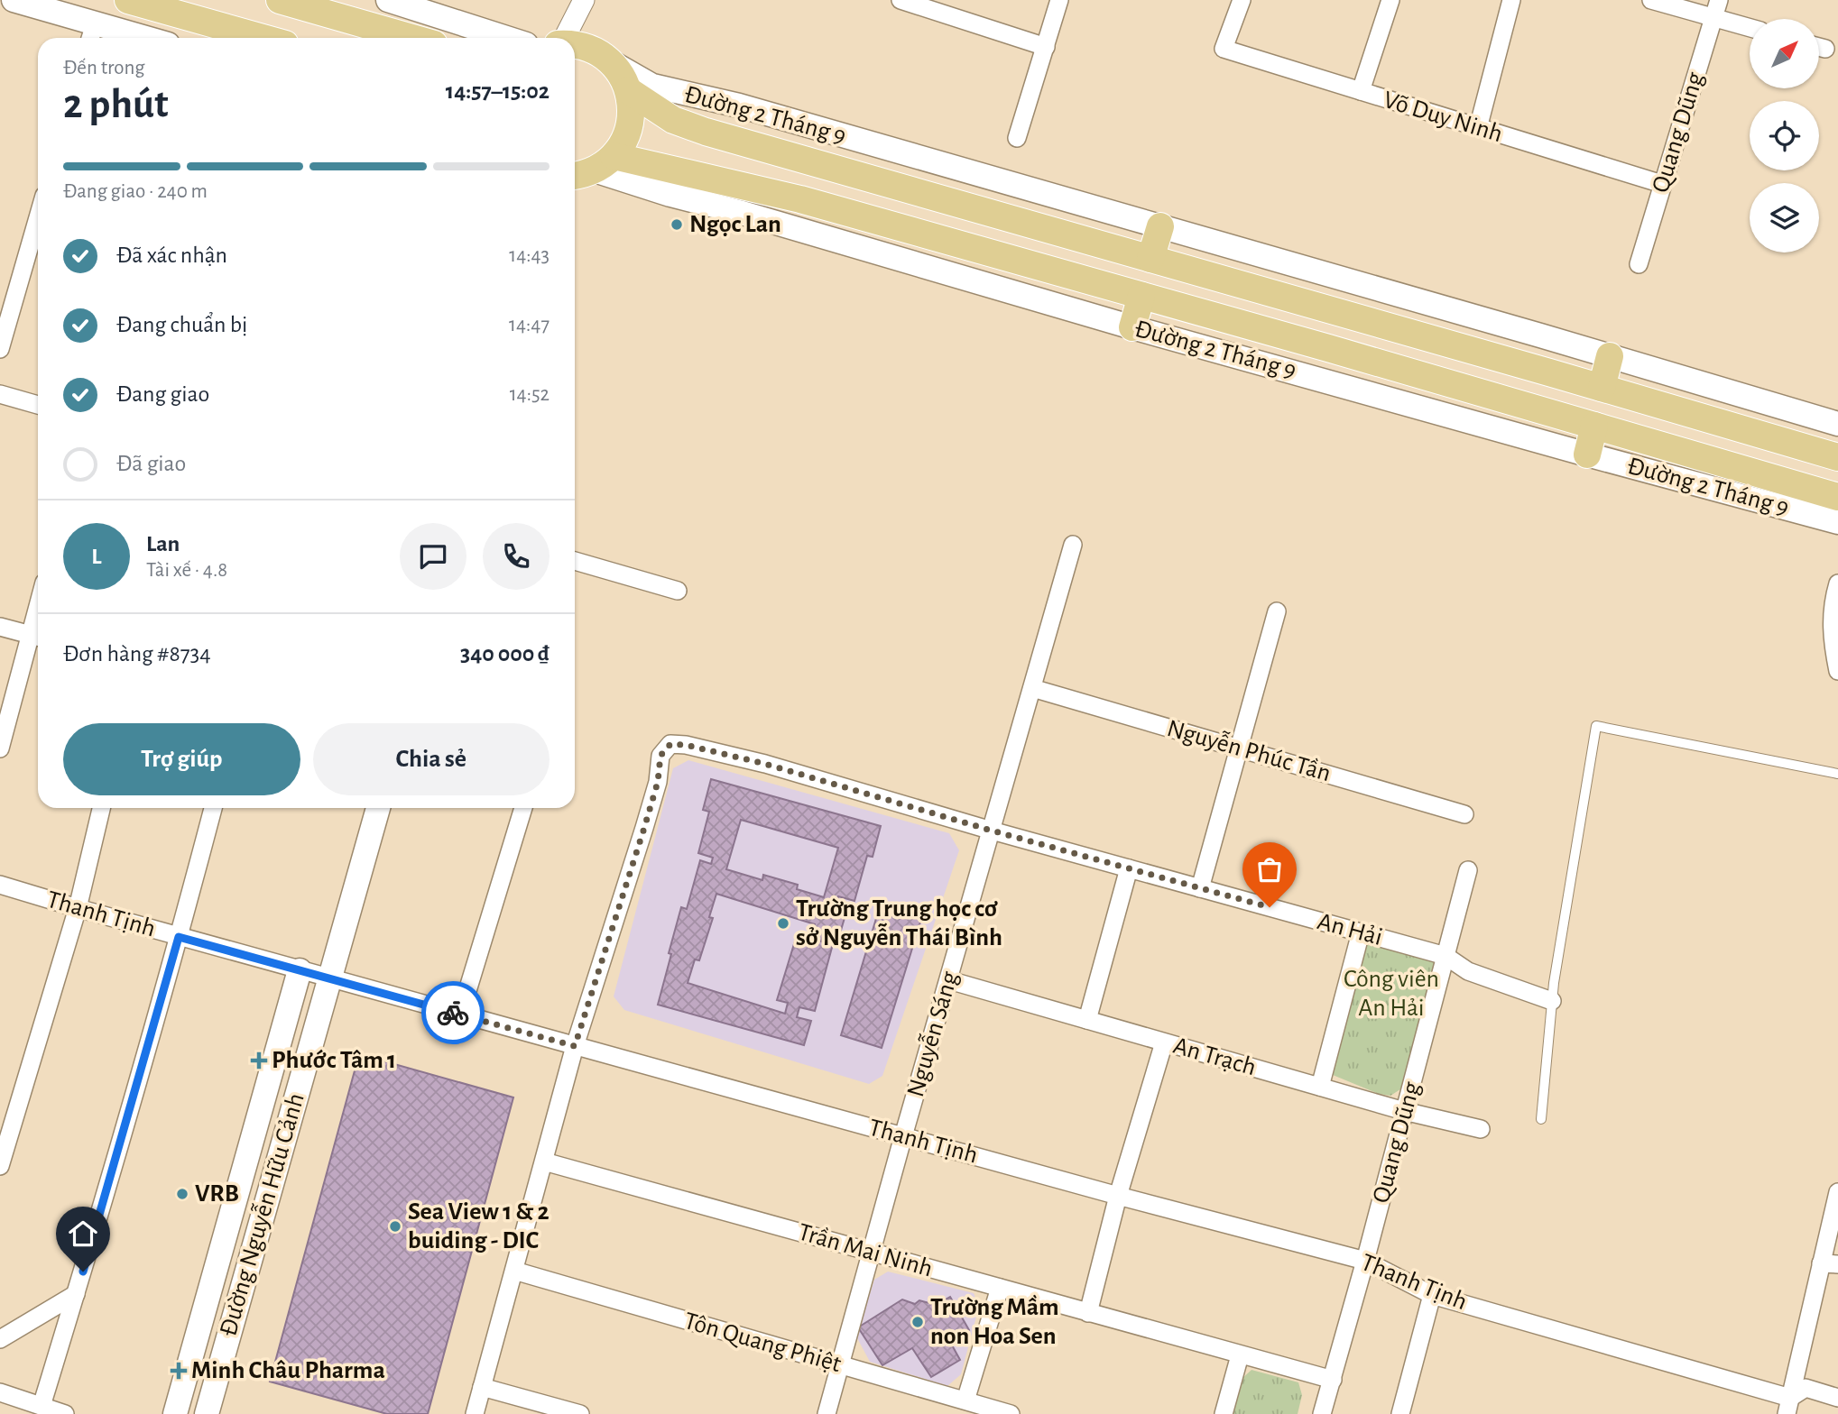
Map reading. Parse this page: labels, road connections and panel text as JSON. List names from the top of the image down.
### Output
{
  "streets": {
    "main road": ["Đường 2 Tháng 9", "Đường Nguyễn Hữu Cảnh"],
    "street": [
      "Võ Duy Ninh",
      "Quang Dũng",
      "Nguyễn Phúc Tần",
      "Thanh Tịnh",
      "An Hải",
      "Nguyễn Sáng",
      "An Trạch",
      "Trần Mai Ninh",
      "Tôn Quang Phiệt"
    ]
  },
  "crossings": [
    ["Võ Duy Ninh", "Quang Dũng"],
    ["Quang Dũng", "Thanh Tịnh"],
    ["Quang Dũng", "An Hải"],
    ["Quang Dũng", "An Trạch"],
    ["Quang Dũng", "Trần Mai Ninh"],
    ["Nguyễn Phúc Tần", "Nguyễn Sáng"],
    ["Thanh Tịnh", "An Hải"],
    ["Thanh Tịnh", "Nguyễn Sáng"],
    ["Thanh Tịnh", "Đường Nguyễn Hữu Cảnh"],
    ["An Hải", "Nguyễn Sáng"],
    ["Nguyễn Sáng", "An Trạch"],
    ["Nguyễn Sáng", "Trần Mai Ninh"],
    ["Nguyễn Sáng", "Tôn Quang Phiệt"]
  ],
  "parks": ["Công viên An Hải"],
  "places": {
    "other": [
      "Ngọc Lan",
      "Trường Trung học cơ sở Nguyễn Thái Bình",
      "VRB",
      "Sea View 1 & 2 buiding - DIC",
      "Trường Mầm non Hoa Sen"
    ],
    "health": ["Phước Tâm 1", "Minh Châu Pharma"]
  },
  "north": "top right",
  "page": {
    "heading": ["2 phút", "Đến trong", "14:57–15:02"],
    "panel": [
      "Lan",
      "Tài xế · 4.8",
      "Đơn hàng #8734",
      "340 000 ₫"
    ],
    "bar": "Đang giao · 240 m",
    "list": [
      ["Đã xác nhận", "14:43"],
      ["Đang chuẩn bị", "14:47"],
      ["Đang giao", "14:52"],
      "Đã giao"
    ],
    "round": "L",
    "buttons": ["Trợ giúp", "Chia sẻ"]
  }
}
